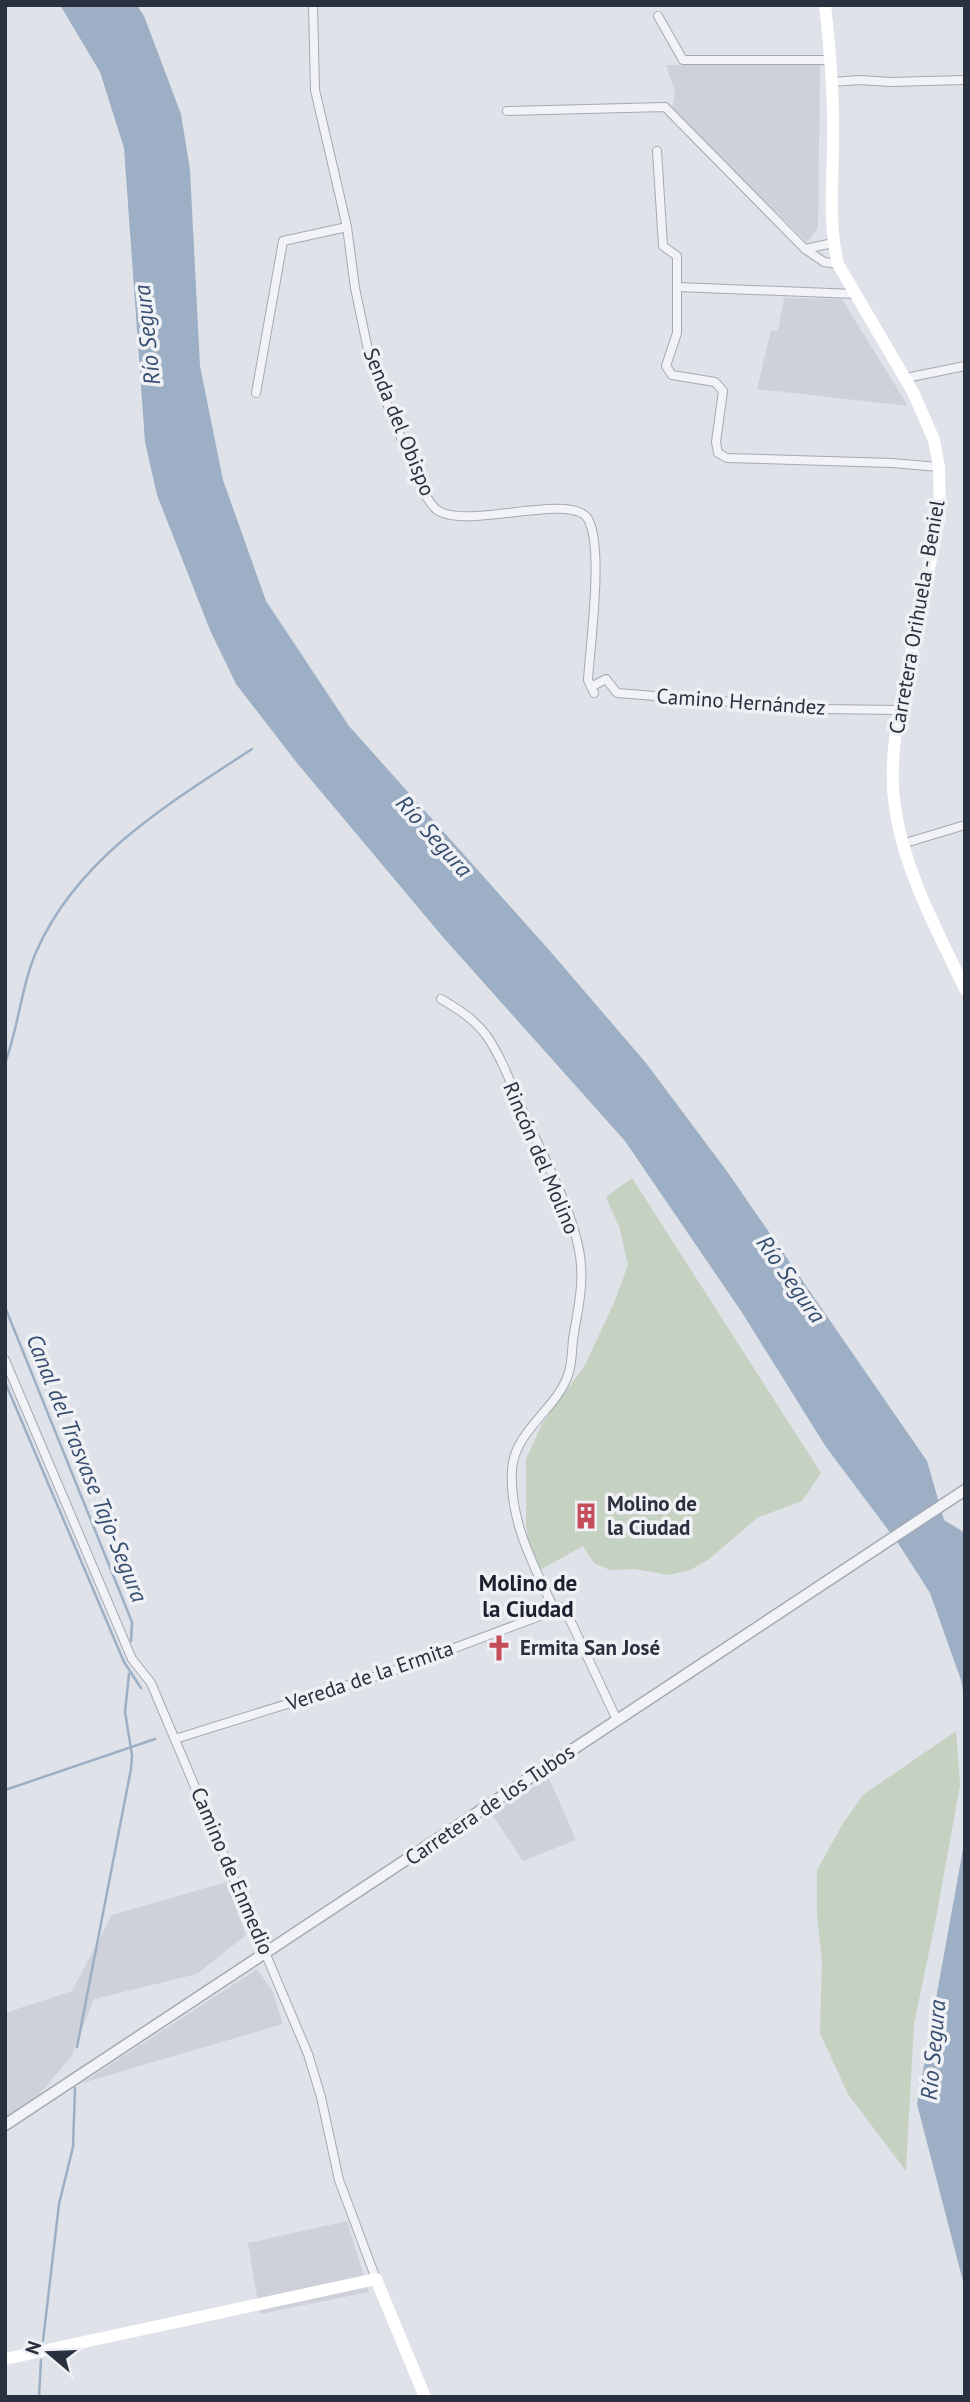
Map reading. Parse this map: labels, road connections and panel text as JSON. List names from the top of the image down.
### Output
{
  "streets": {
    "main road": ["Carretera Orihuela - Beniel", "Camino de Enmedio"],
    "street": [
      "Senda del Obispo",
      "Camino Hernández",
      "Rincón del Molino",
      "Vereda de la Ermita",
      "Carretera de los Tubos"
    ]
  },
  "crossings": [
    ["Senda del Obispo", "Camino Hernández"],
    ["Carretera Orihuela - Beniel", "Camino Hernández"],
    ["Rincón del Molino", "Vereda de la Ermita"],
    ["Vereda de la Ermita", "Camino de Enmedio"],
    ["Carretera de los Tubos", "Camino de Enmedio"]
  ],
  "districts": ["Molino de la Ciudad"],
  "water": ["Río Segura", "Canal del Trasvase Tajo-Segura"],
  "places": {
    "building": ["Molino de la Ciudad"],
    "church": ["Ermita San José"]
  },
  "north": "left"
}
